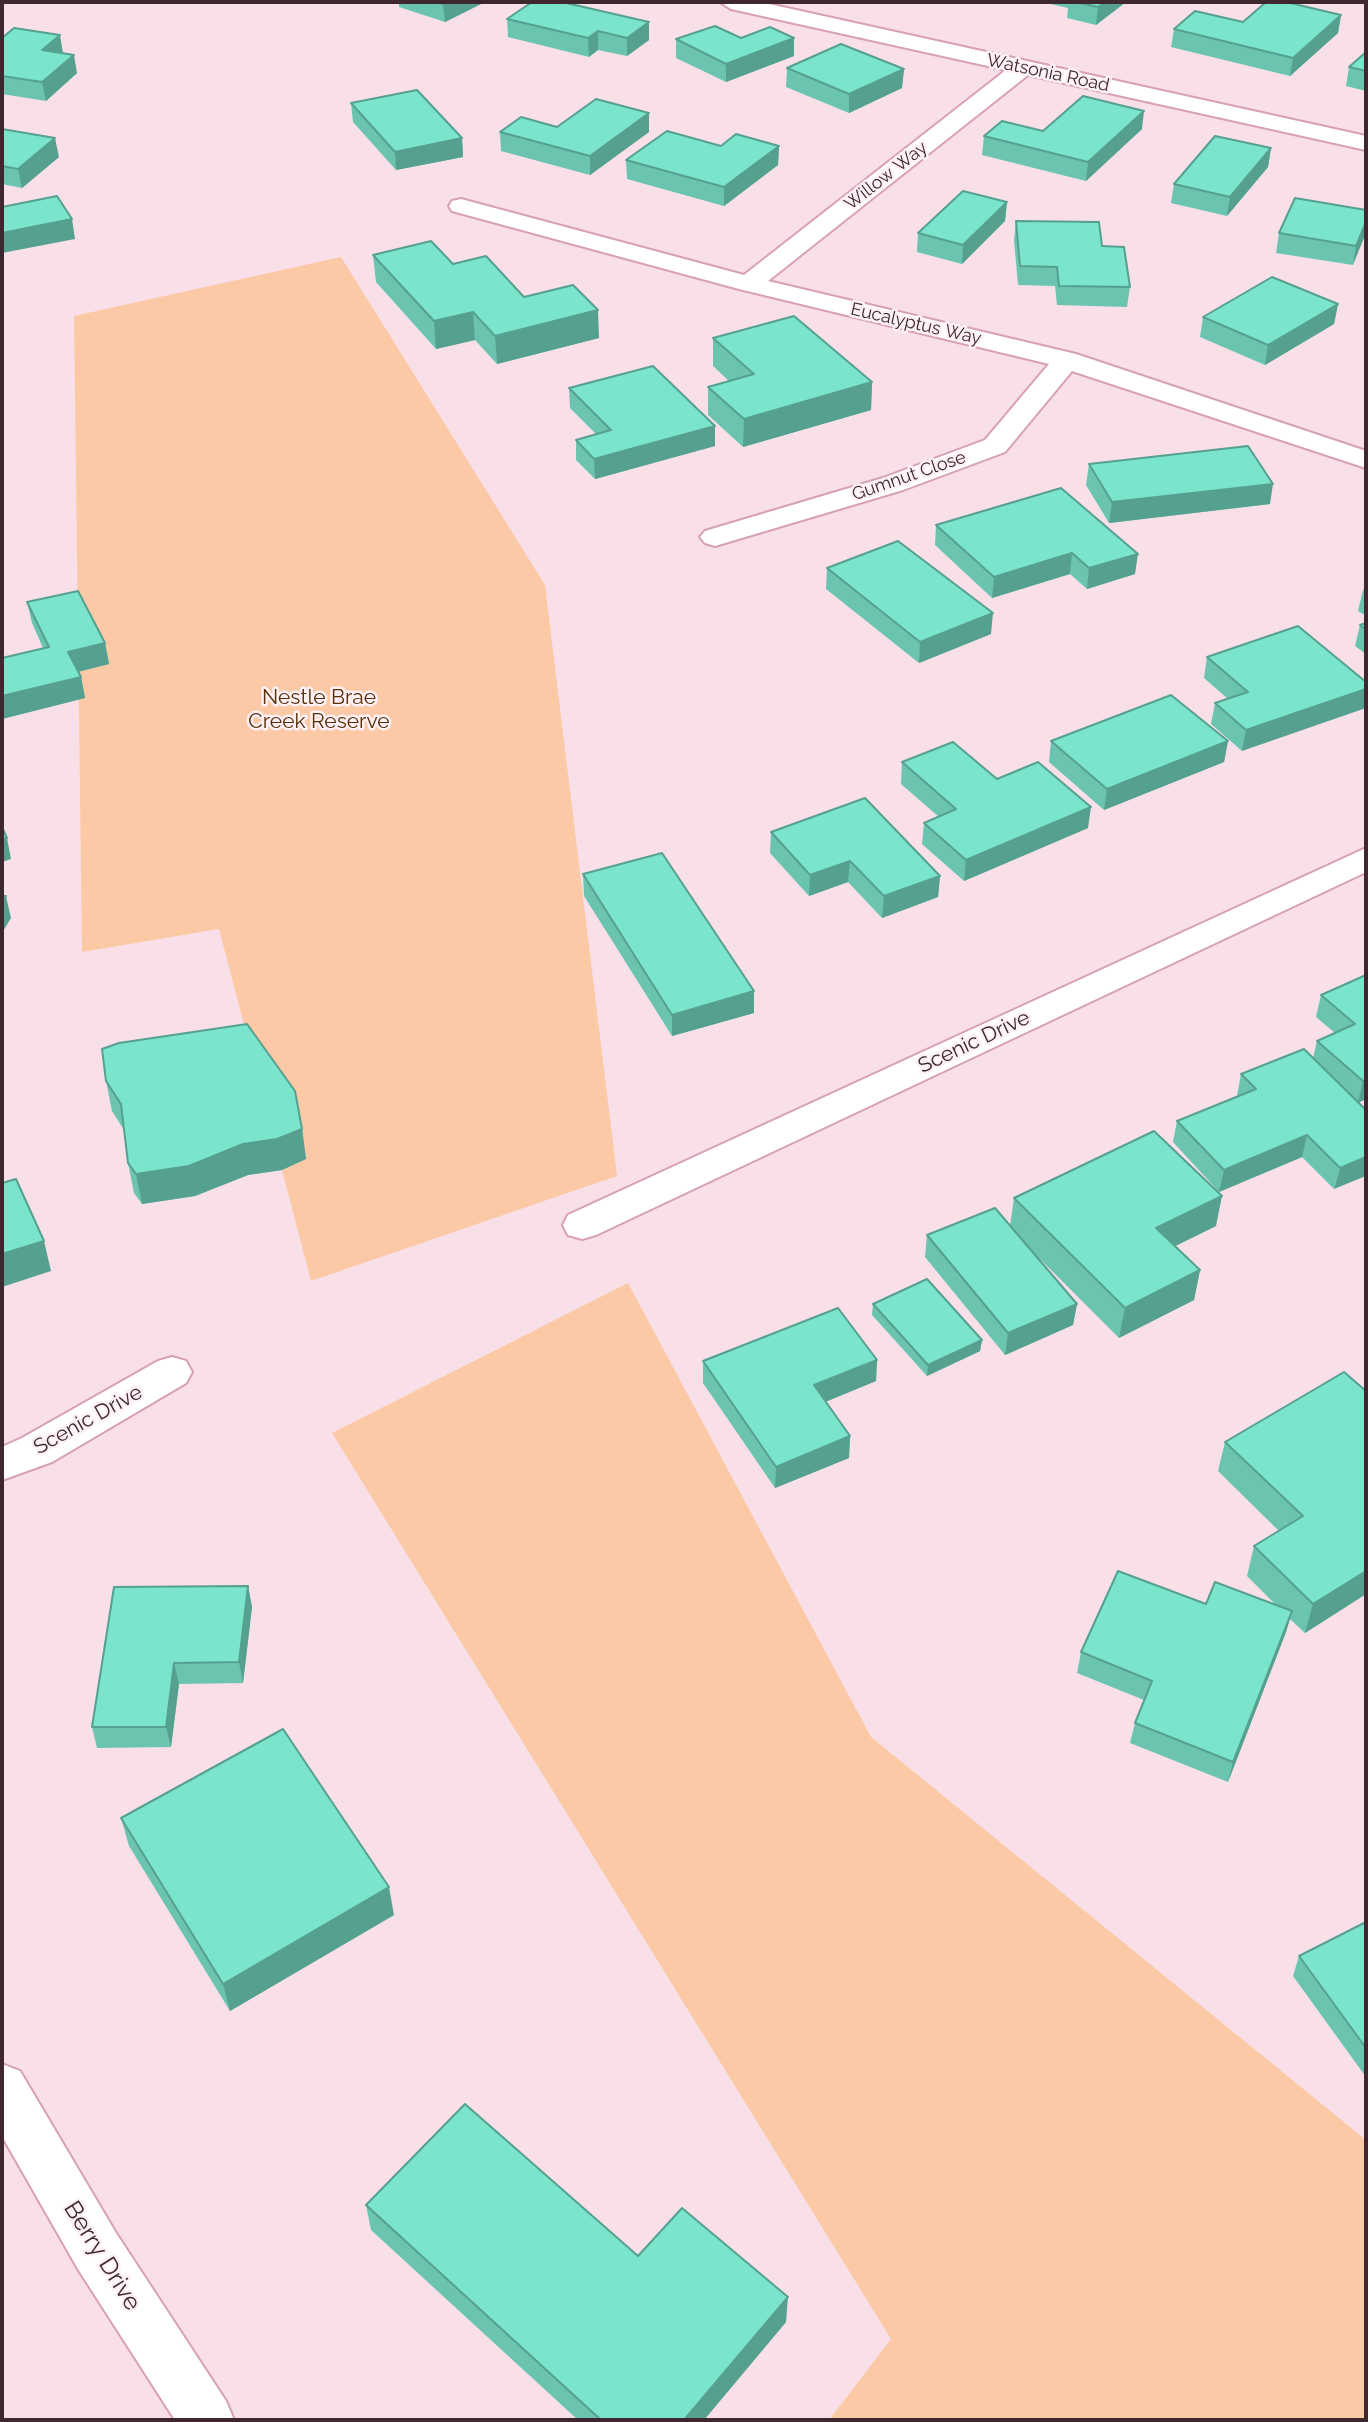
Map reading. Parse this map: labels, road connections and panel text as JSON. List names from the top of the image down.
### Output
{
  "streets": {
    "street": [
      "Watsonia Road",
      "Willow Way",
      "Eucalyptus Way",
      "Gumnut Close",
      "Scenic Drive",
      "Berry Drive"
    ]
  },
  "crossings": [
    ["Watsonia Road", "Willow Way"],
    ["Willow Way", "Eucalyptus Way"],
    ["Eucalyptus Way", "Gumnut Close"]
  ],
  "parks": ["Nestle Brae Creek Reserve"]
}
